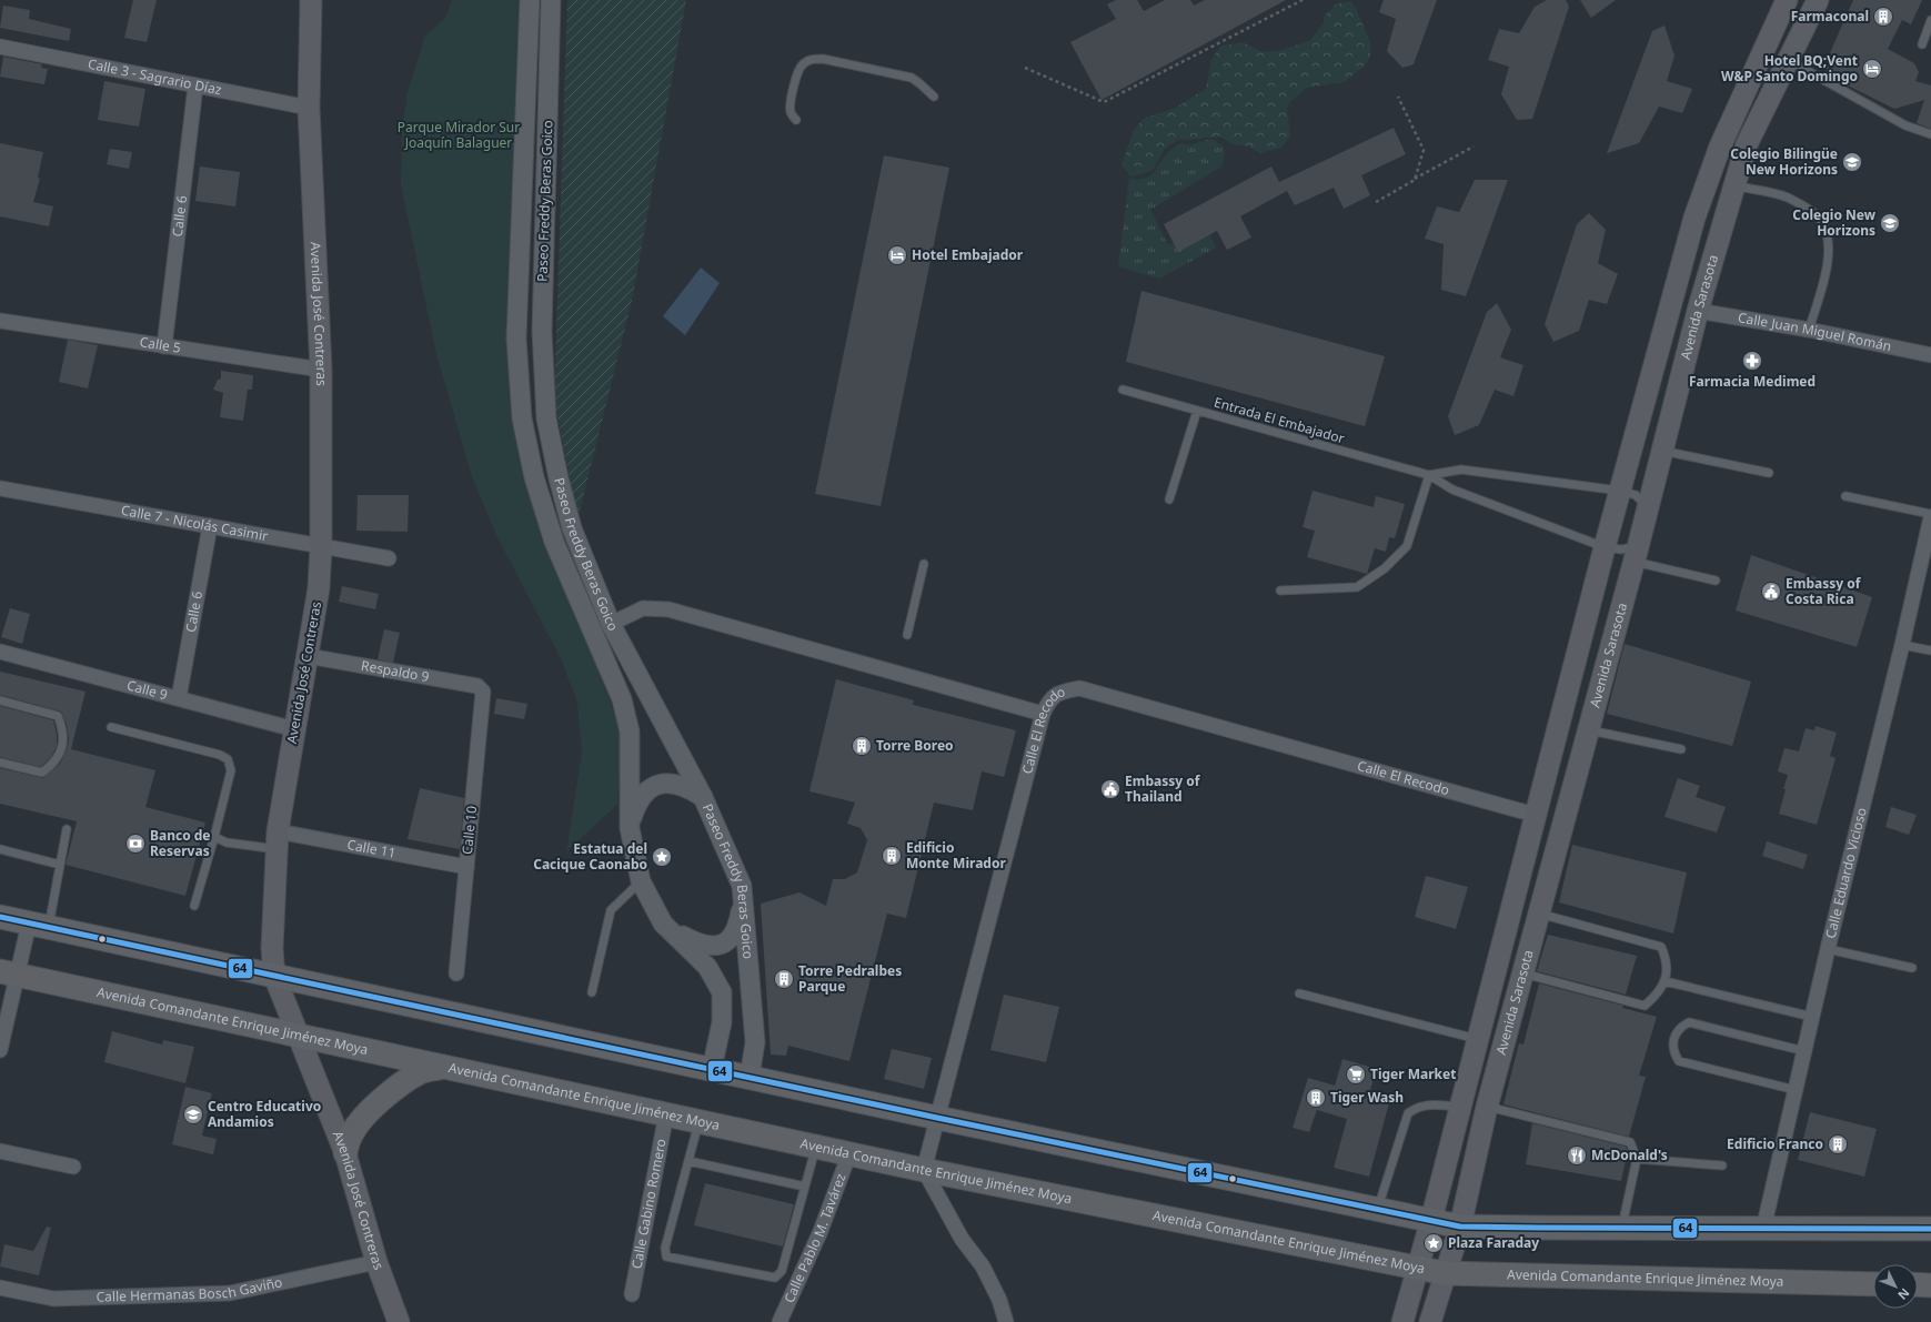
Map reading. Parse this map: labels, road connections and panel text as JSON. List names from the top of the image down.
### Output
{
  "streets": {
    "main road": ["Avenida Sarasota", "Avenida José Contreras", "Avenida Comandante Enrique Jiménez Moya"],
    "street": [
      "Calle 3 - Sagrario Díaz",
      "Paseo Freddy Beras Goico",
      "Calle 6",
      "Calle Juan Miguel Román",
      "Calle 5",
      "Calle 7 - Nicolás Casimir",
      "Respaldo 9",
      "Calle 9",
      "Calle El Recodo",
      "Calle 10",
      "Calle 11",
      "Calle Eduardo Vicioso",
      "Calle Gabino Romero",
      "Calle Pablo M. Tavárez",
      "Calle Hermanas Bosch Gaviño"
    ],
    "lane": ["Entrada El Embajador"]
  },
  "crossings": [
    ["Calle 3 - Sagrario Díaz", "Calle 6"],
    ["Calle 3 - Sagrario Díaz", "Avenida José Contreras"],
    ["Calle 6", "Calle 5"],
    ["Calle 6", "Calle 7 - Nicolás Casimir"],
    ["Calle 6", "Calle 9"],
    ["Avenida Sarasota", "Calle Juan Miguel Román"],
    ["Avenida Sarasota", "Entrada El Embajador"],
    ["Avenida Sarasota", "Calle El Recodo"],
    ["Avenida Sarasota", "Avenida Comandante Enrique Jiménez Moya"],
    ["Avenida José Contreras", "Calle 5"],
    ["Avenida José Contreras", "Calle 7 - Nicolás Casimir"],
    ["Avenida José Contreras", "Respaldo 9"],
    ["Avenida José Contreras", "Calle 9"],
    ["Avenida José Contreras", "Calle 11"],
    ["Avenida José Contreras", "Avenida Comandante Enrique Jiménez Moya"],
    ["Avenida José Contreras", "Calle Hermanas Bosch Gaviño"],
    ["Respaldo 9", "Calle 10"],
    ["Calle El Recodo", "Avenida Comandante Enrique Jiménez Moya"],
    ["Calle 10", "Calle 11"],
    ["Avenida Comandante Enrique Jiménez Moya", "Calle Gabino Romero"],
    ["Avenida Comandante Enrique Jiménez Moya", "Calle Pablo M. Tavárez"]
  ],
  "parks": ["Parque Mirador Sur Joaquín Balaguer"],
  "places": {
    "building": [
      "Farmaconal",
      "Torre Boreo",
      "Edificio Monte Mirador",
      "Torre Pedralbes Parque",
      "Tiger Wash",
      "Edificio Franco"
    ],
    "hotel": ["Hotel BQ;Vent W&P Santo Domingo", "Hotel Embajador"],
    "school or university": ["Colegio Bilingüe New Horizons", "Colegio New Horizons", "Centro Educativo Andamios"],
    "pharmacy": ["Farmacia Medimed"],
    "public building": ["Embassy of Costa Rica", "Embassy of Thailand"],
    "bank": ["Banco de Reservas"],
    "place": ["Estatua del Cacique Caonabo", "Plaza Faraday"],
    "supermarket": ["Tiger Market"],
    "restaurant": ["McDonald's"]
  },
  "lines": ["transit line 64"],
  "north": "bottom right"
}
